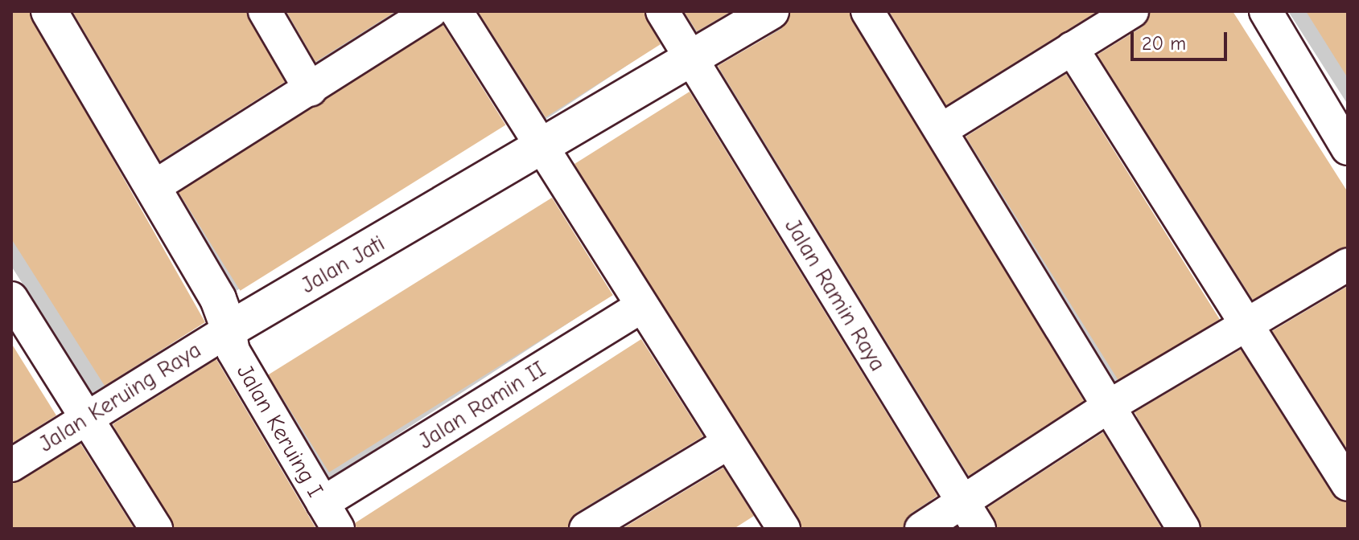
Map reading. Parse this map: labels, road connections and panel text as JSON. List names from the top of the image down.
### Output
{
  "streets": {
    "street": [
      "Jalan Jati",
      "Jalan Ramin Raya",
      "Jalan Keruing Raya",
      "Jalan Ramin II",
      "Jalan Keruing I"
    ]
  },
  "crossings": [
    ["Jalan Jati", "Jalan Ramin Raya"],
    ["Jalan Jati", "Jalan Keruing Raya"],
    ["Jalan Jati", "Jalan Keruing I"],
    ["Jalan Keruing Raya", "Jalan Keruing I"],
    ["Jalan Ramin II", "Jalan Keruing I"]
  ],
  "scale_bar": "20 m"
}
